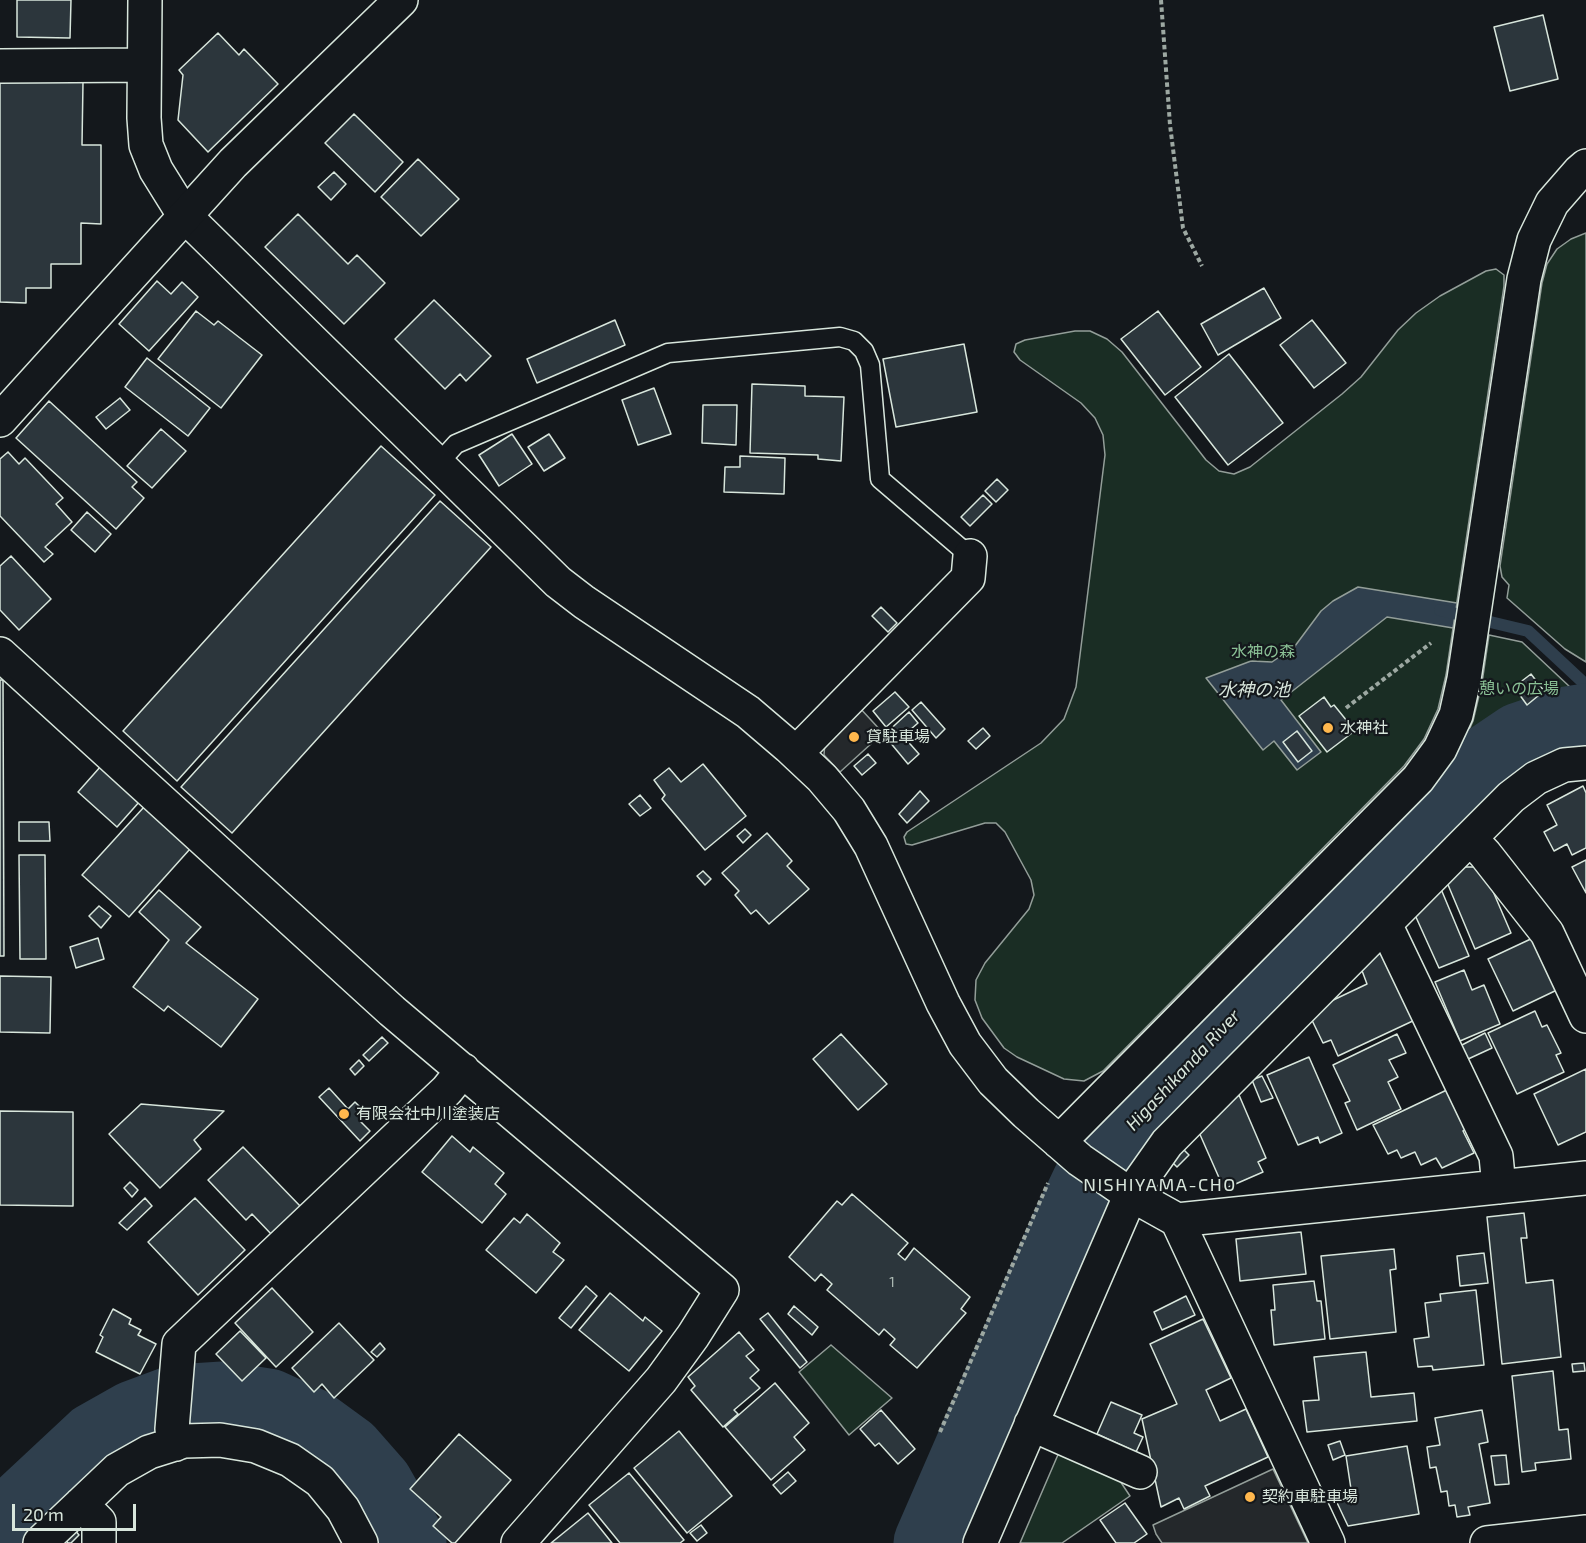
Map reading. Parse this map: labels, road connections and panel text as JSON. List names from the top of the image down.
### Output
{
  "districts": ["NISHIYAMA-CHO"],
  "water": ["水神の池", "Higashikanda River"],
  "parks": ["水神の森", "憩いの広場"],
  "places": [
    "水神社",
    "貸駐車場",
    "有限会社中川塗装店",
    "契約車駐車場"
  ],
  "house_numbers": ["1"],
  "scale_bar": "20 m"
}
